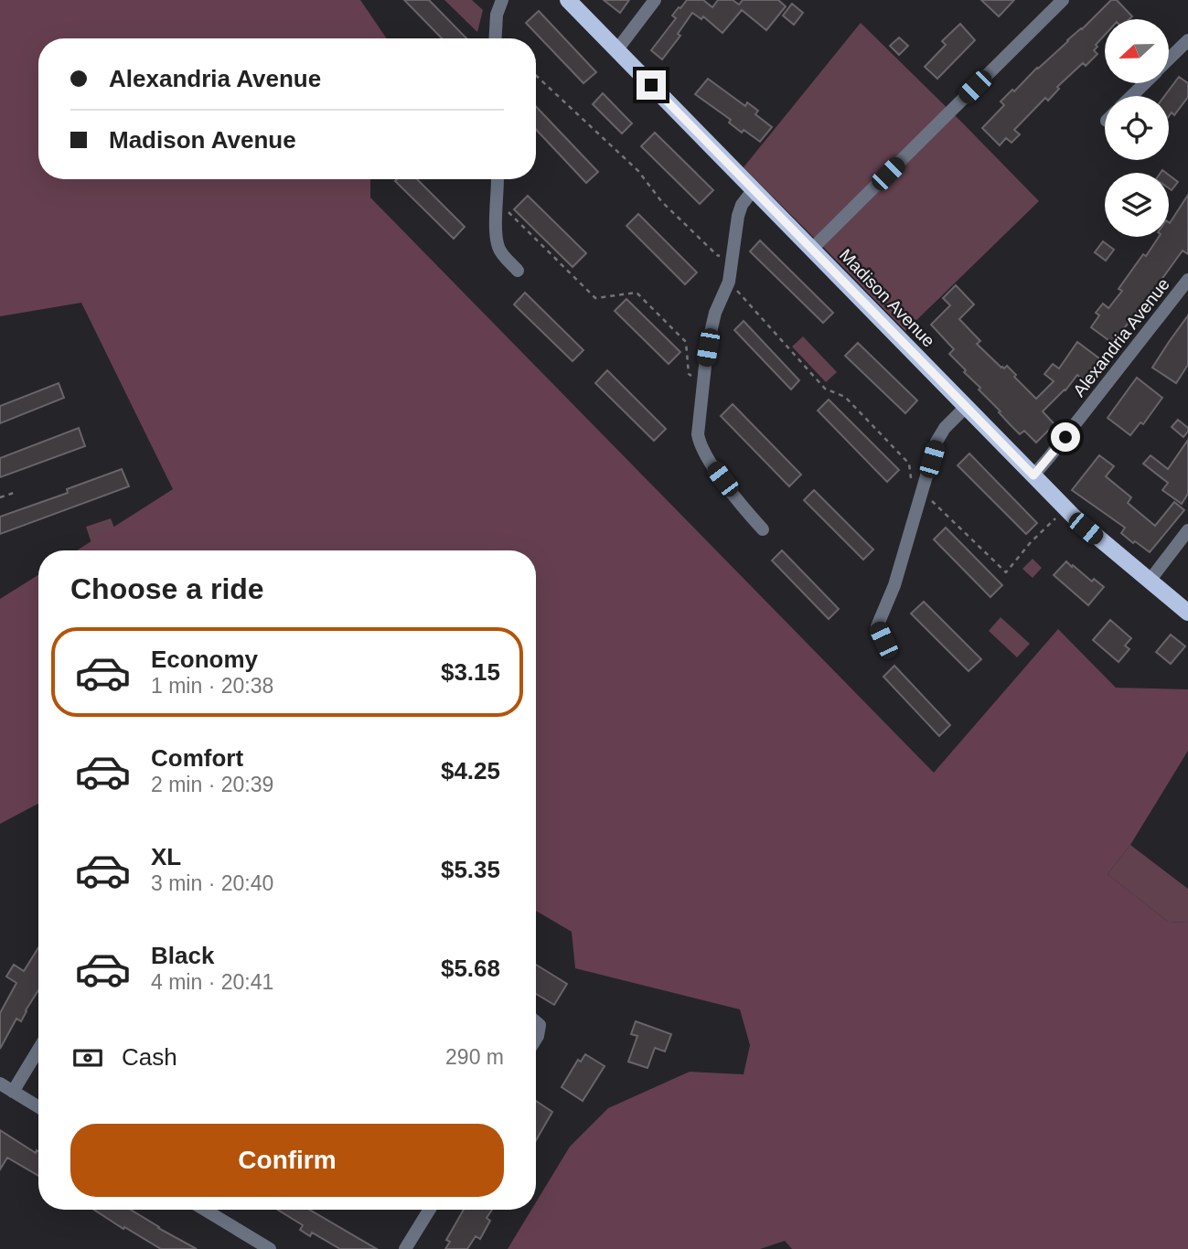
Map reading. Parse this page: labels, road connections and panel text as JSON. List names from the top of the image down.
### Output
{
  "streets": {
    "main road": ["Madison Avenue"],
    "street": ["Alexandria Avenue"]
  },
  "crossings": [
    ["Madison Avenue", "Alexandria Avenue"]
  ],
  "north": "left",
  "page": {
    "banner": ["Alexandria Avenue", "Madison Avenue"],
    "heading": "Choose a ride",
    "list": [
      {
        "name": "Economy",
        "note": "1 min · 20:38",
        "value": "$3.15"
      },
      {
        "name": "Comfort",
        "note": "2 min · 20:39",
        "value": "$4.25"
      },
      {
        "name": "XL",
        "note": "3 min · 20:40",
        "value": "$5.35"
      },
      {
        "name": "Black",
        "note": "4 min · 20:41",
        "value": "$5.68"
      }
    ],
    "pay": ["Cash", "290 m"],
    "buttons": "Confirm"
  }
}
